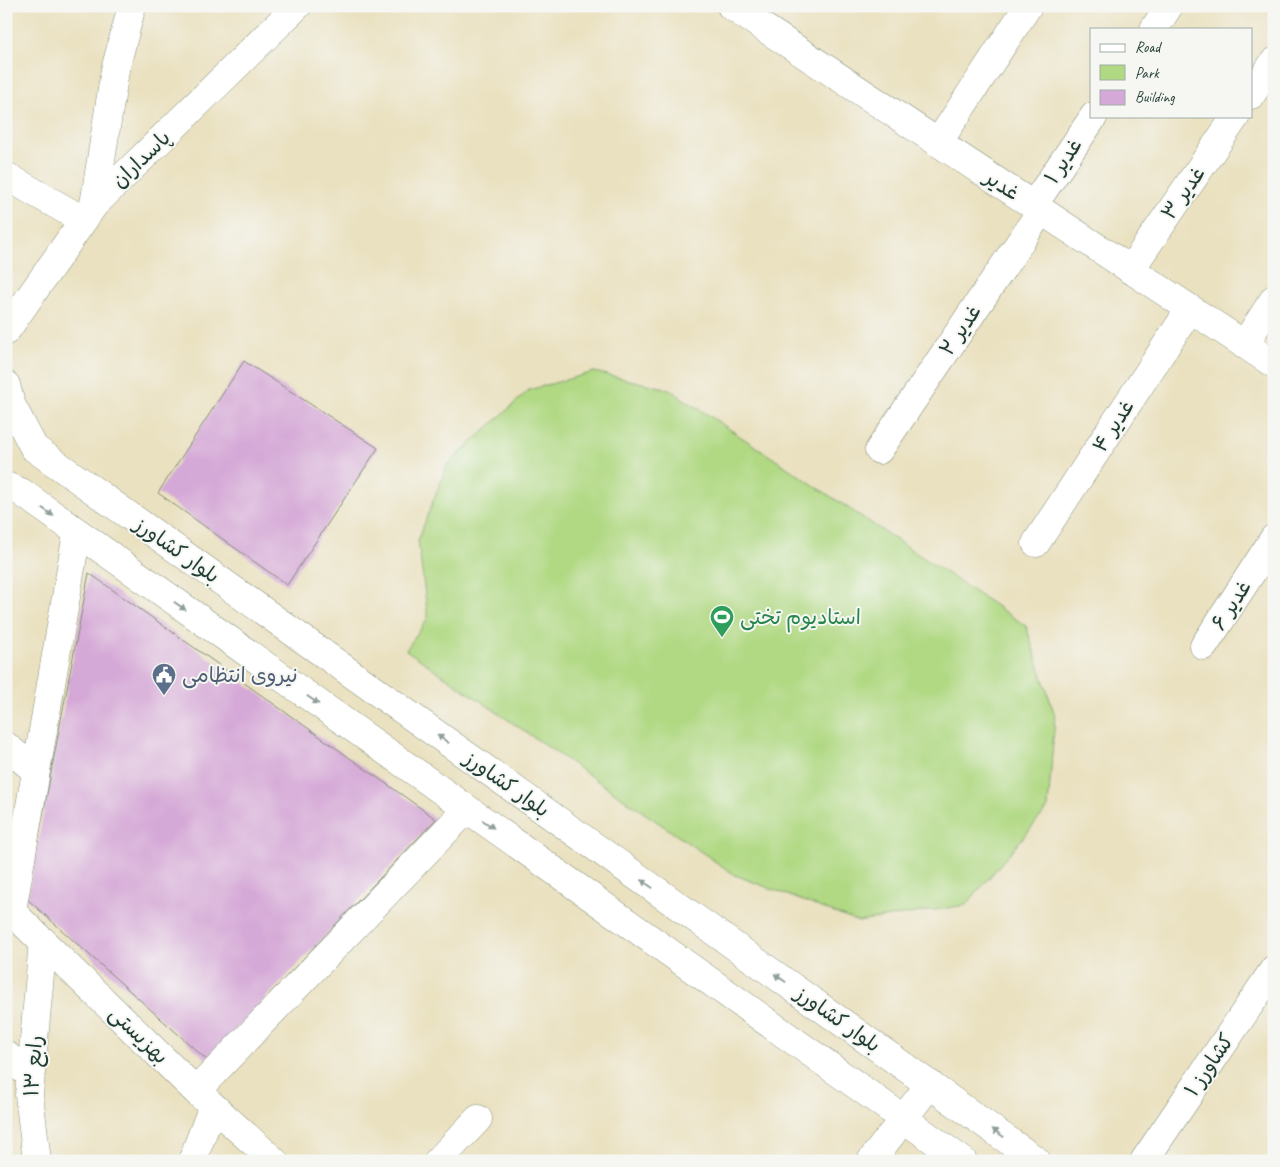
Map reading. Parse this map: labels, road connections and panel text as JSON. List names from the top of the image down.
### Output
{
  "streets": {
    "street": [
      "پاسداران",
      "غدیر ۱",
      "غدیر",
      "غدیر ۳",
      "غدیر ۲",
      "غدیر ۴",
      "بلوار کشاورز",
      "غدیر ۶",
      "بهزیستی",
      "کشاورز ۱",
      "رابع ۱۳"
    ]
  },
  "crossings": [
    ["غدیر ۱", "غدیر"],
    ["غدیر ۱", "غدیر ۲"],
    ["غدیر", "غدیر ۳"],
    ["غدیر", "غدیر ۲"],
    ["غدیر", "غدیر ۴"],
    ["بهزیستی", "رابع ۱۳"]
  ],
  "places": {
    "sports": ["استادیوم تختی"],
    "public building": ["نیروی انتظامی"]
  },
  "legend": ["Road", "Park", "Building"]
}
